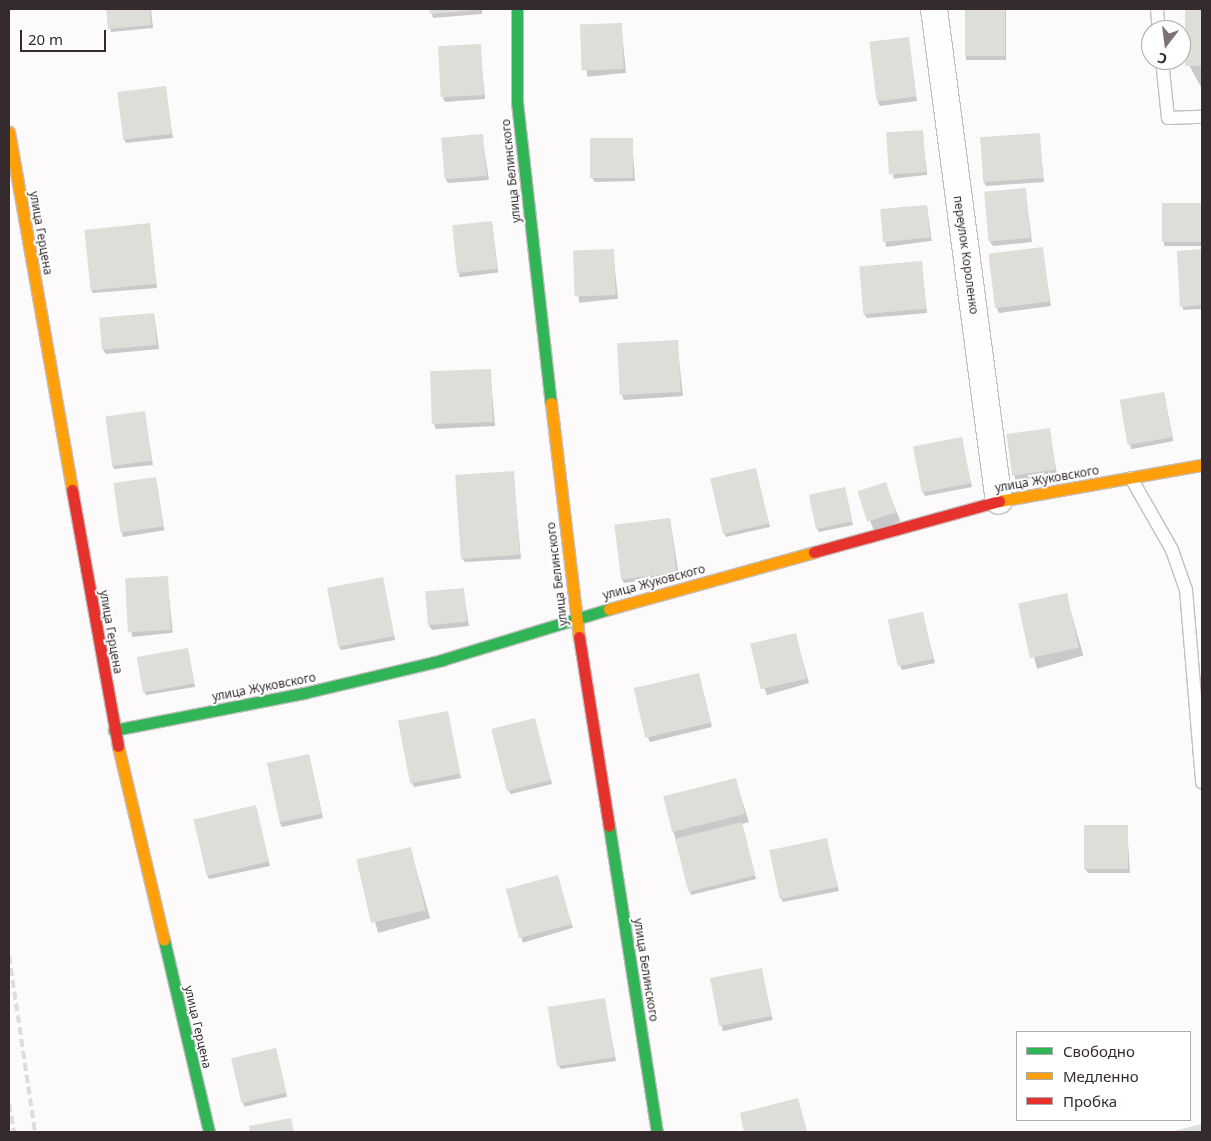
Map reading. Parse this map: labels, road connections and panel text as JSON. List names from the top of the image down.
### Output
{
  "streets": {
    "street": [
      "улица Белинского",
      "улица Герцена",
      "переулок Короленко",
      "улица Жуковского"
    ]
  },
  "crossings": [
    ["улица Белинского", "улица Жуковского"],
    ["улица Герцена", "улица Жуковского"],
    ["переулок Короленко", "улица Жуковского"]
  ],
  "legend": ["Свободно", "Медленно", "Пробка"],
  "scale_bar": "20 m",
  "north": "bottom"
}
